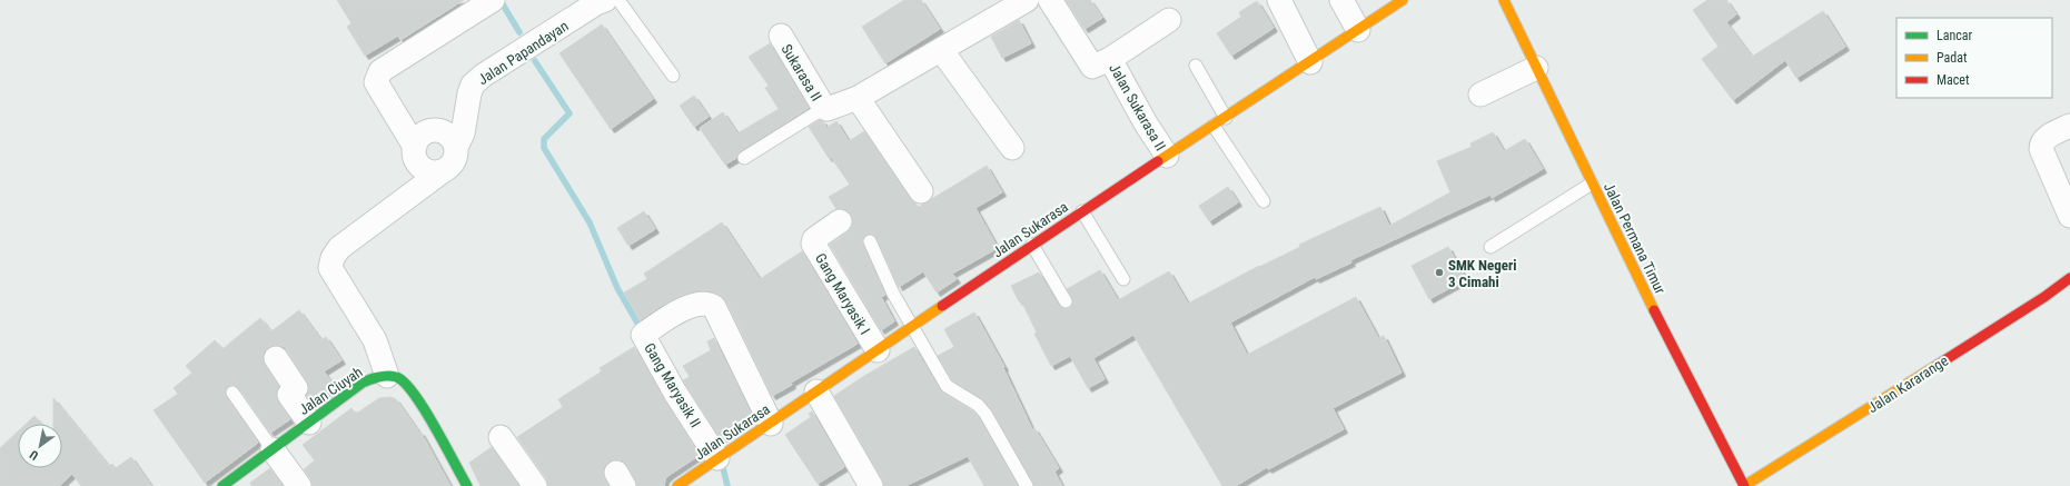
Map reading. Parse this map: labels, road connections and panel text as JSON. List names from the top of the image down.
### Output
{
  "streets": {
    "street": [
      "Jalan Papandayan",
      "Sukarasa II",
      "Jalan Sukarasa II",
      "Jalan Sukarasa",
      "Jalan Permana Timur",
      "Gang Maryasik I",
      "Jalan Kararange",
      "Gang Maryasik II",
      "Jalan Ciuyah"
    ]
  },
  "crossings": [
    ["Jalan Sukarasa II", "Jalan Sukarasa"],
    ["Jalan Sukarasa", "Gang Maryasik I"],
    ["Jalan Sukarasa", "Gang Maryasik II"],
    ["Jalan Permana Timur", "Jalan Kararange"]
  ],
  "places": ["SMK Negeri 3 Cimahi"],
  "legend": ["Lancar", "Padat", "Macet"],
  "north": "bottom left"
}
